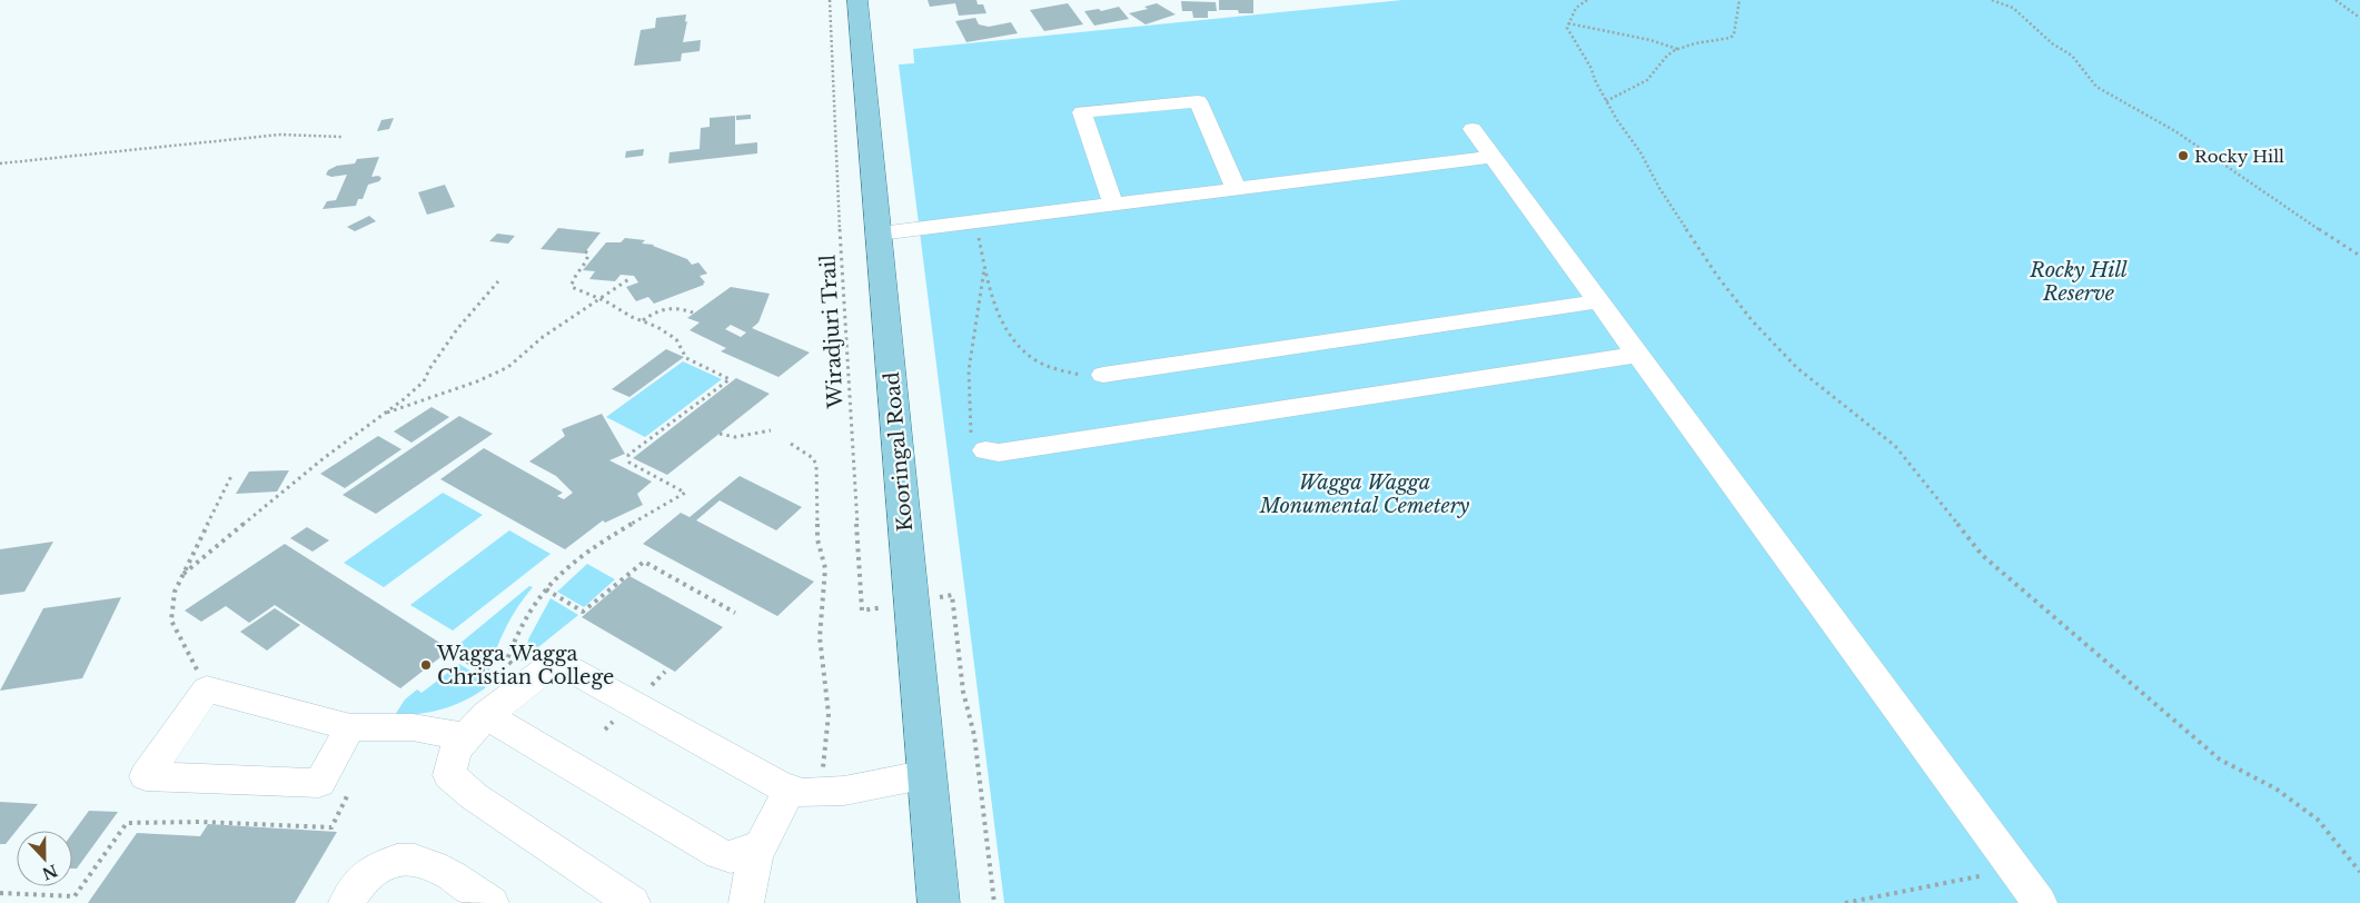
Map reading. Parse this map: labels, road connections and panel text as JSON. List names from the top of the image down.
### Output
{
  "streets": {
    "main road": ["Kooringal Road"],
    "path": ["Wiradjuri Trail"]
  },
  "crossings": [
    ["Wiradjuri Trail", "Kooringal Road"]
  ],
  "parks": ["Rocky Hill Reserve", "Wagga Wagga Monumental Cemetery"],
  "places": ["Rocky Hill", "Wagga Wagga Christian College"],
  "north": "bottom"
}
